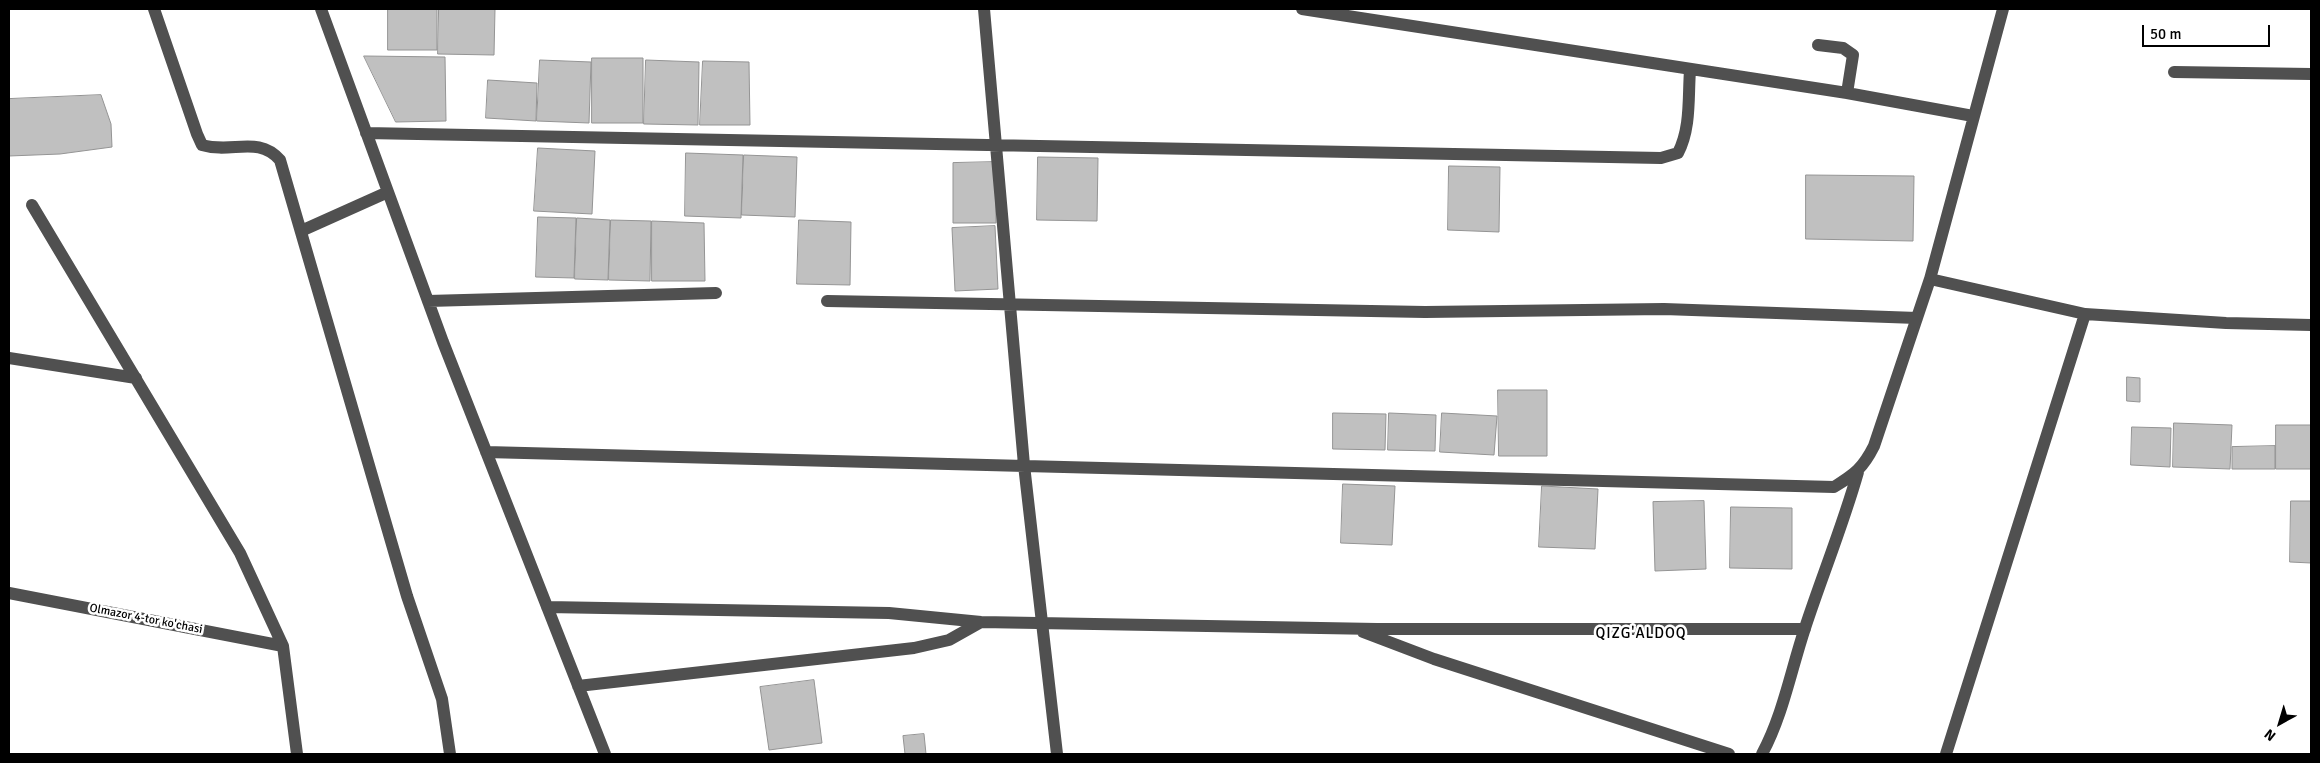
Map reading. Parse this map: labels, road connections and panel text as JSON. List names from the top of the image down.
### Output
{
  "streets": {
    "street": ["Olmazor 4-tor ko'chasi"]
  },
  "districts": ["QIZG'ALDOQ"],
  "scale_bar": "50 m",
  "north": "bottom left"
}
